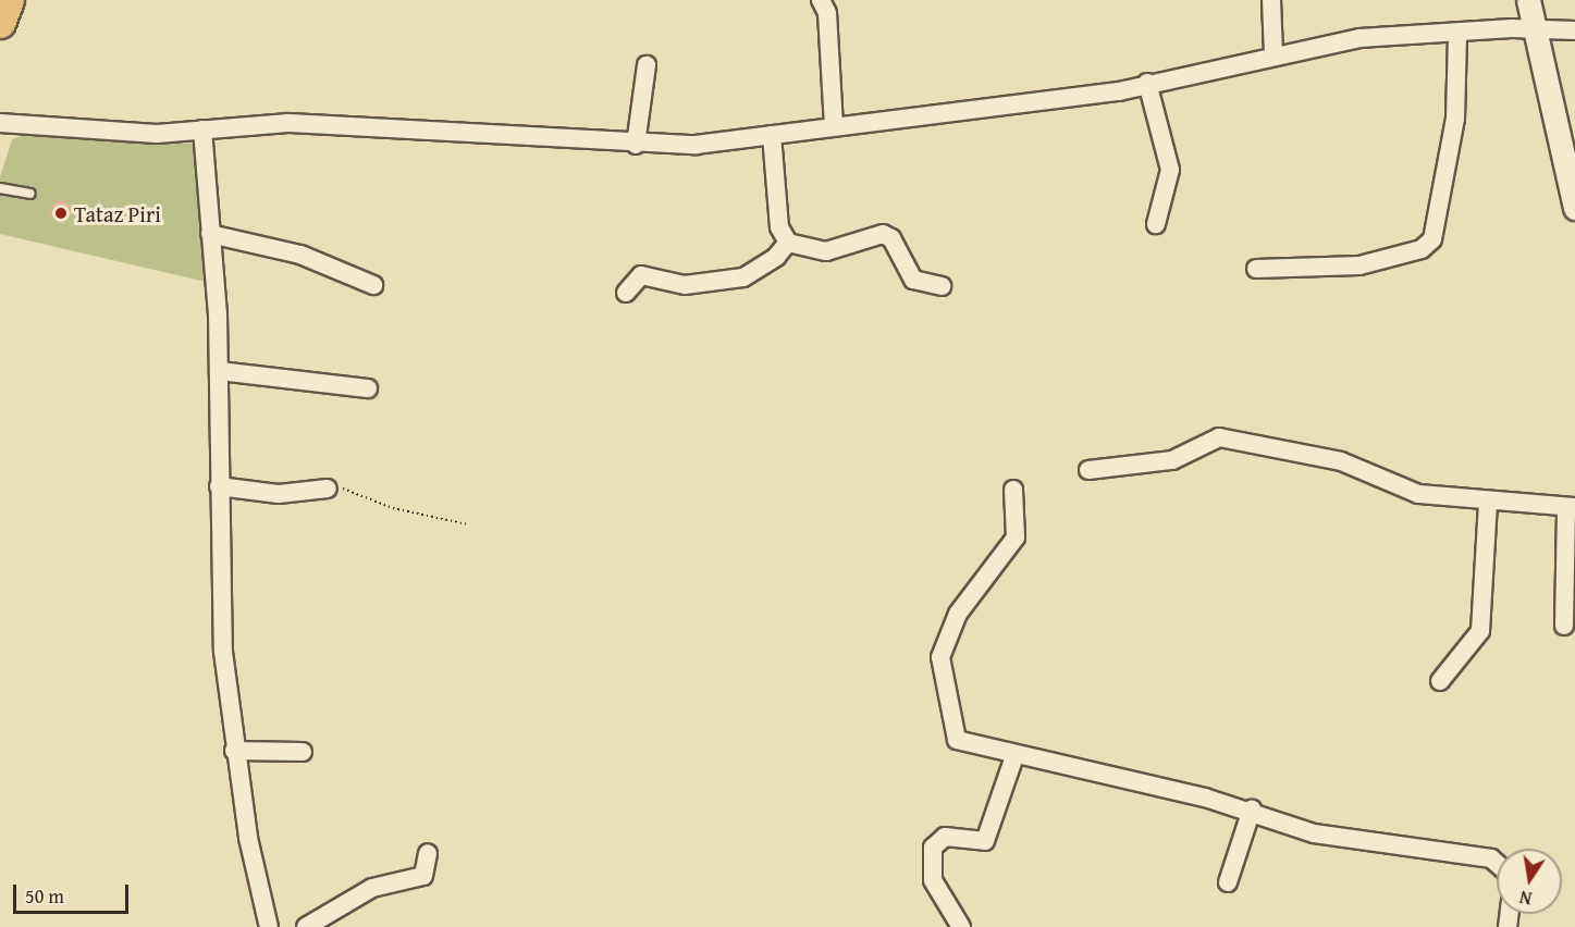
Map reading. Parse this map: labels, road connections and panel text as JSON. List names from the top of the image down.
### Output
{
  "places": ["Tataz Piri"],
  "scale_bar": "50 m",
  "north": "bottom"
}
